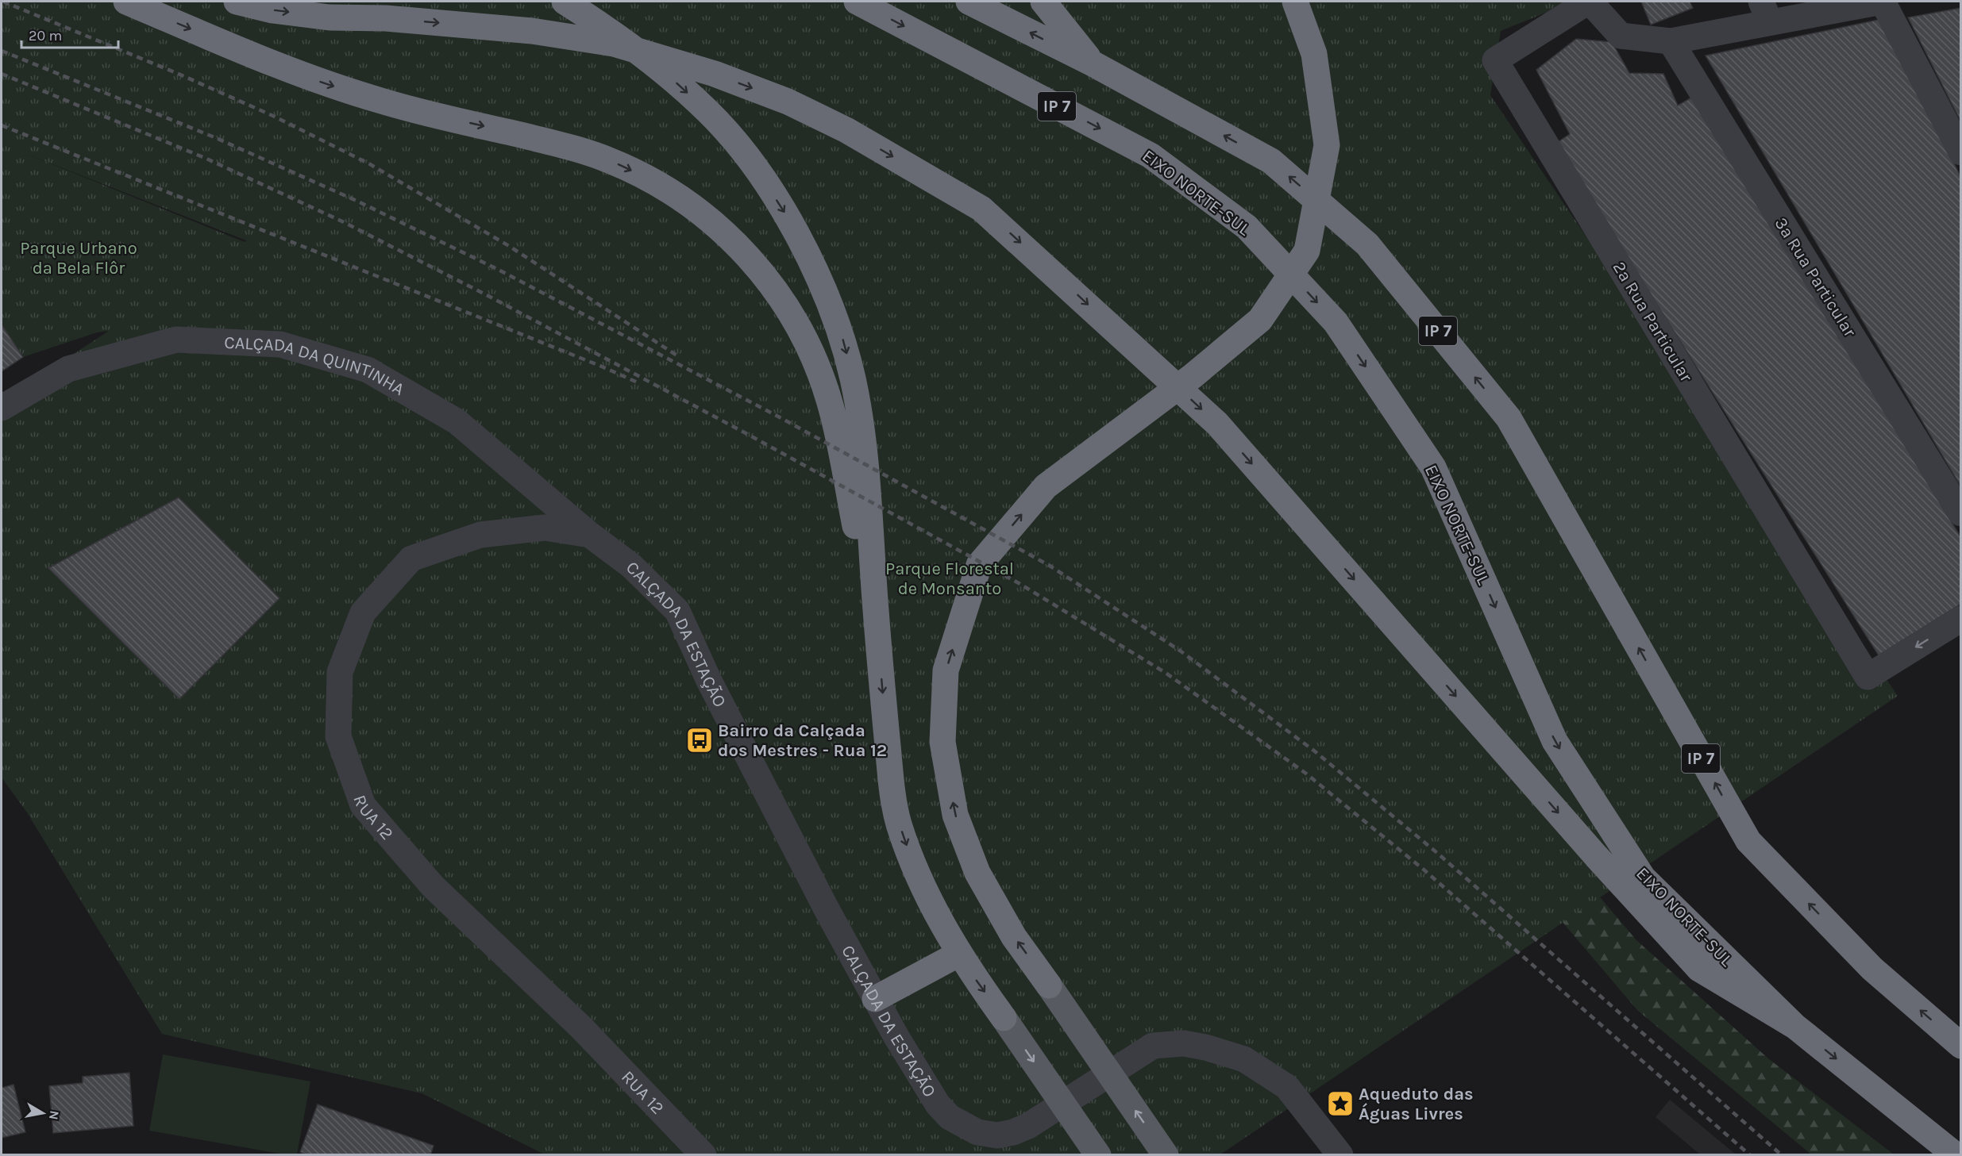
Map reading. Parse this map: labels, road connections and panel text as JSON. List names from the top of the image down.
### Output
{
  "streets": {
    "highway": ["IP 7", "EIXO NORTE-SUL"],
    "street": [
      "3ª Rua Particular",
      "2ª Rua Particular",
      "CALÇADA DA QUINTINHA",
      "CALÇADA DA ESTAÇÃO",
      "RUA 12"
    ]
  },
  "crossings": [
    ["CALÇADA DA QUINTINHA", "CALÇADA DA ESTAÇÃO"],
    ["CALÇADA DA QUINTINHA", "RUA 12"],
    ["CALÇADA DA ESTAÇÃO", "RUA 12"]
  ],
  "parks": ["Parque Urbano da Bela Flôr", "Parque Florestal de Monsanto"],
  "places": {
    "bus stop": ["Bairro da Calçada dos Mestres - Rua 12"],
    "place": ["Aqueduto das Águas Livres"]
  },
  "scale_bar": "20 m",
  "north": "right"
}
